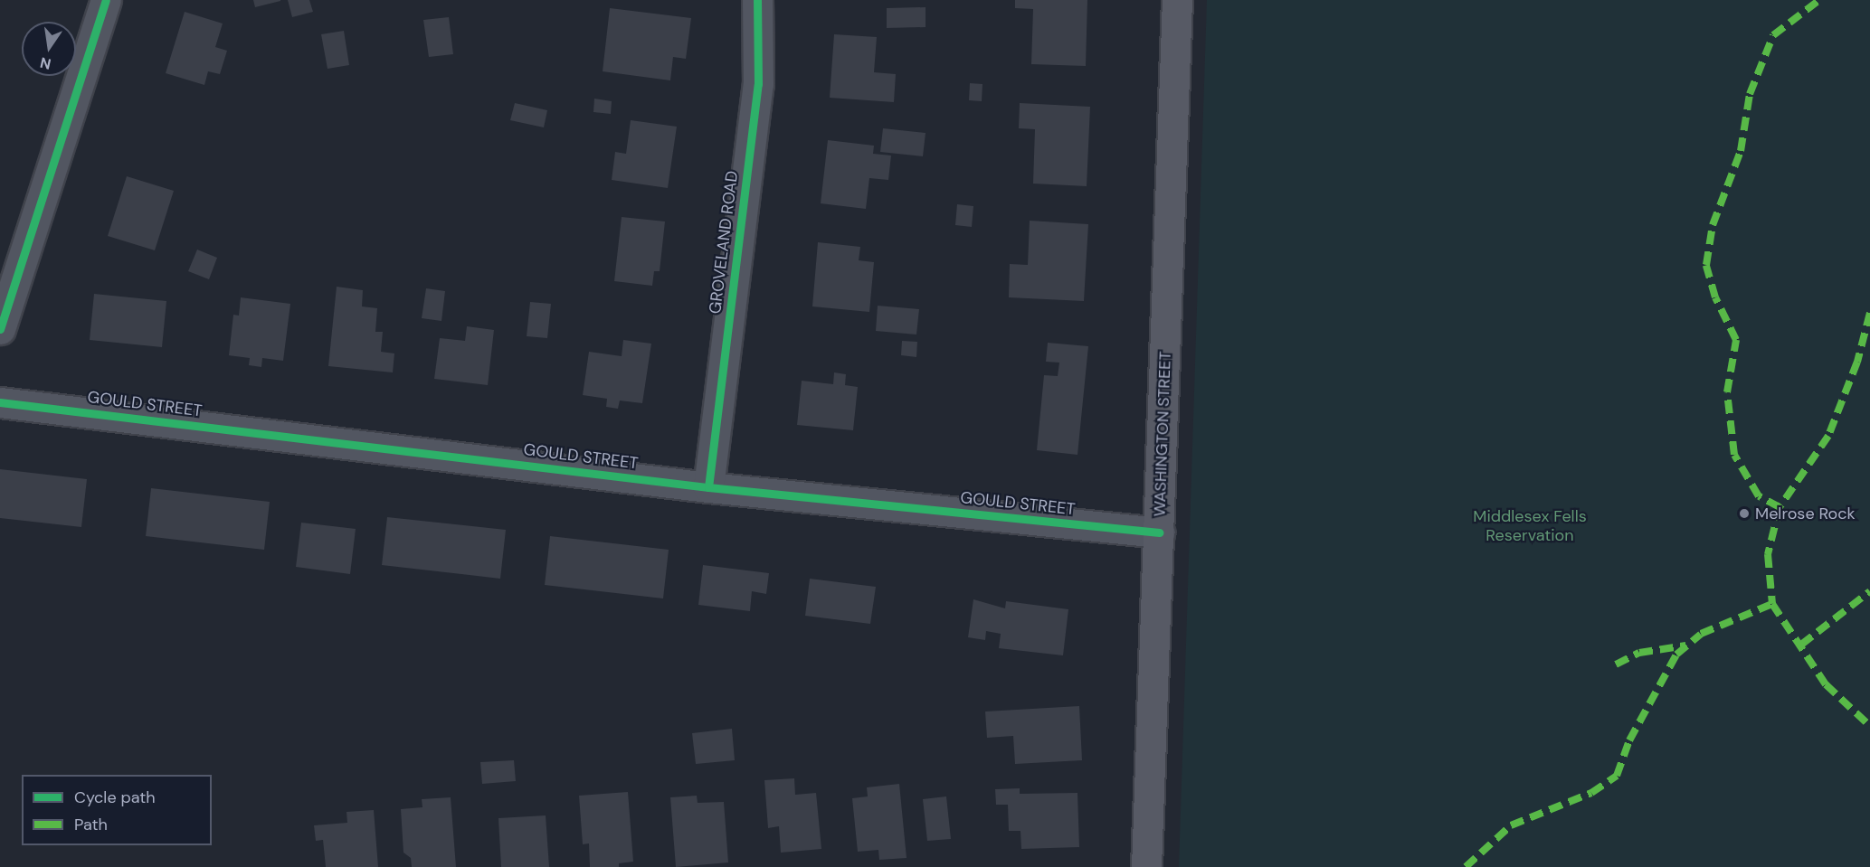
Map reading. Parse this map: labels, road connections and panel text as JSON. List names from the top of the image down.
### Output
{
  "streets": {
    "main road": ["WASHINGTON STREET"],
    "street": ["GROVELAND ROAD", "GOULD STREET"]
  },
  "crossings": [
    ["GROVELAND ROAD", "GOULD STREET"],
    ["GOULD STREET", "WASHINGTON STREET"]
  ],
  "parks": ["Middlesex Fells Reservation"],
  "places": ["Melrose Rock"],
  "legend": ["Cycle path", "Path"],
  "north": "bottom"
}
